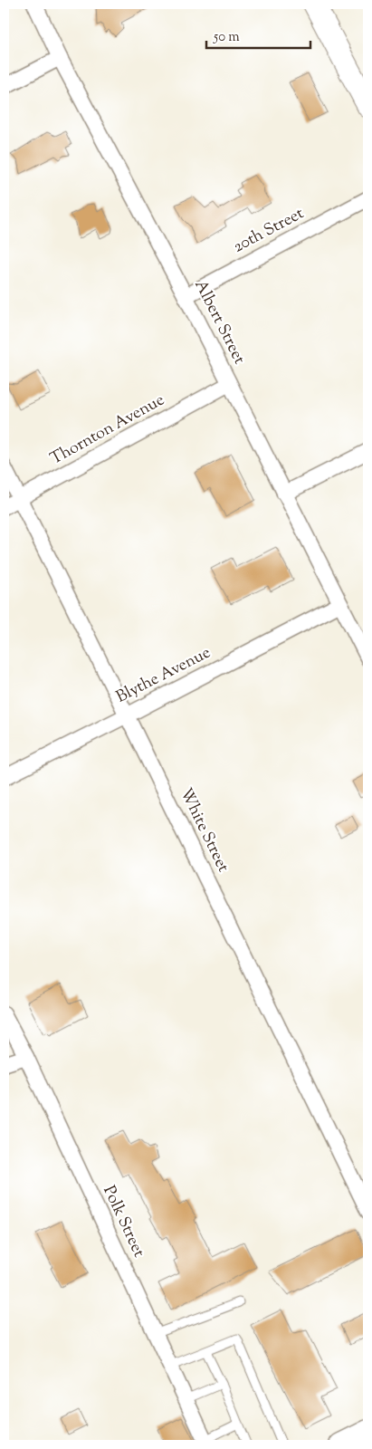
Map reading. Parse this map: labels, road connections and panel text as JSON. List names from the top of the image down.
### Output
{
  "streets": {
    "street": [
      "20th Street",
      "Albert Street",
      "Thornton Avenue",
      "Blythe Avenue",
      "White Street",
      "Polk Street"
    ]
  },
  "crossings": [
    ["20th Street", "Albert Street"],
    ["Albert Street", "Thornton Avenue"],
    ["Albert Street", "Blythe Avenue"],
    ["Thornton Avenue", "White Street"],
    ["Blythe Avenue", "White Street"]
  ],
  "scale_bar": "50 m"
}
